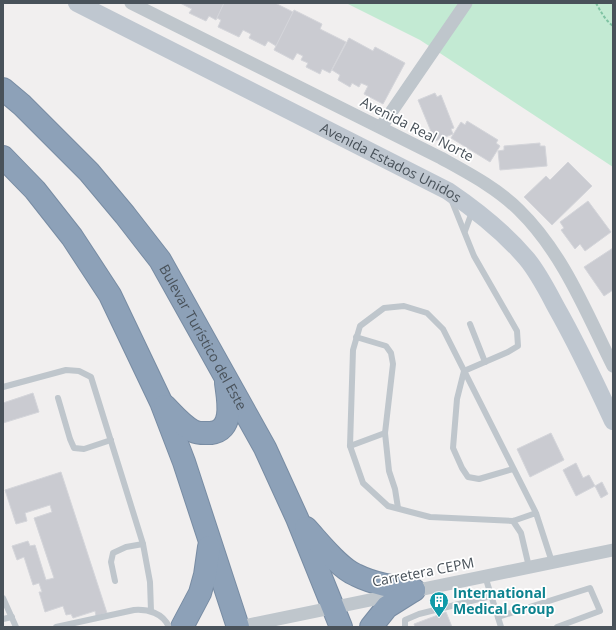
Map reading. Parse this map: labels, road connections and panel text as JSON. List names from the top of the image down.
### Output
{
  "streets": {
    "highway": ["Bulevar Turístico del Este"],
    "street": ["Avenida Real Norte", "Avenida Estados Unidos", "Carretera CEPM"]
  },
  "crossings": [
    ["Bulevar Turístico del Este", "Carretera CEPM"]
  ],
  "places": {
    "building": ["International Medical Group"]
  }
}
